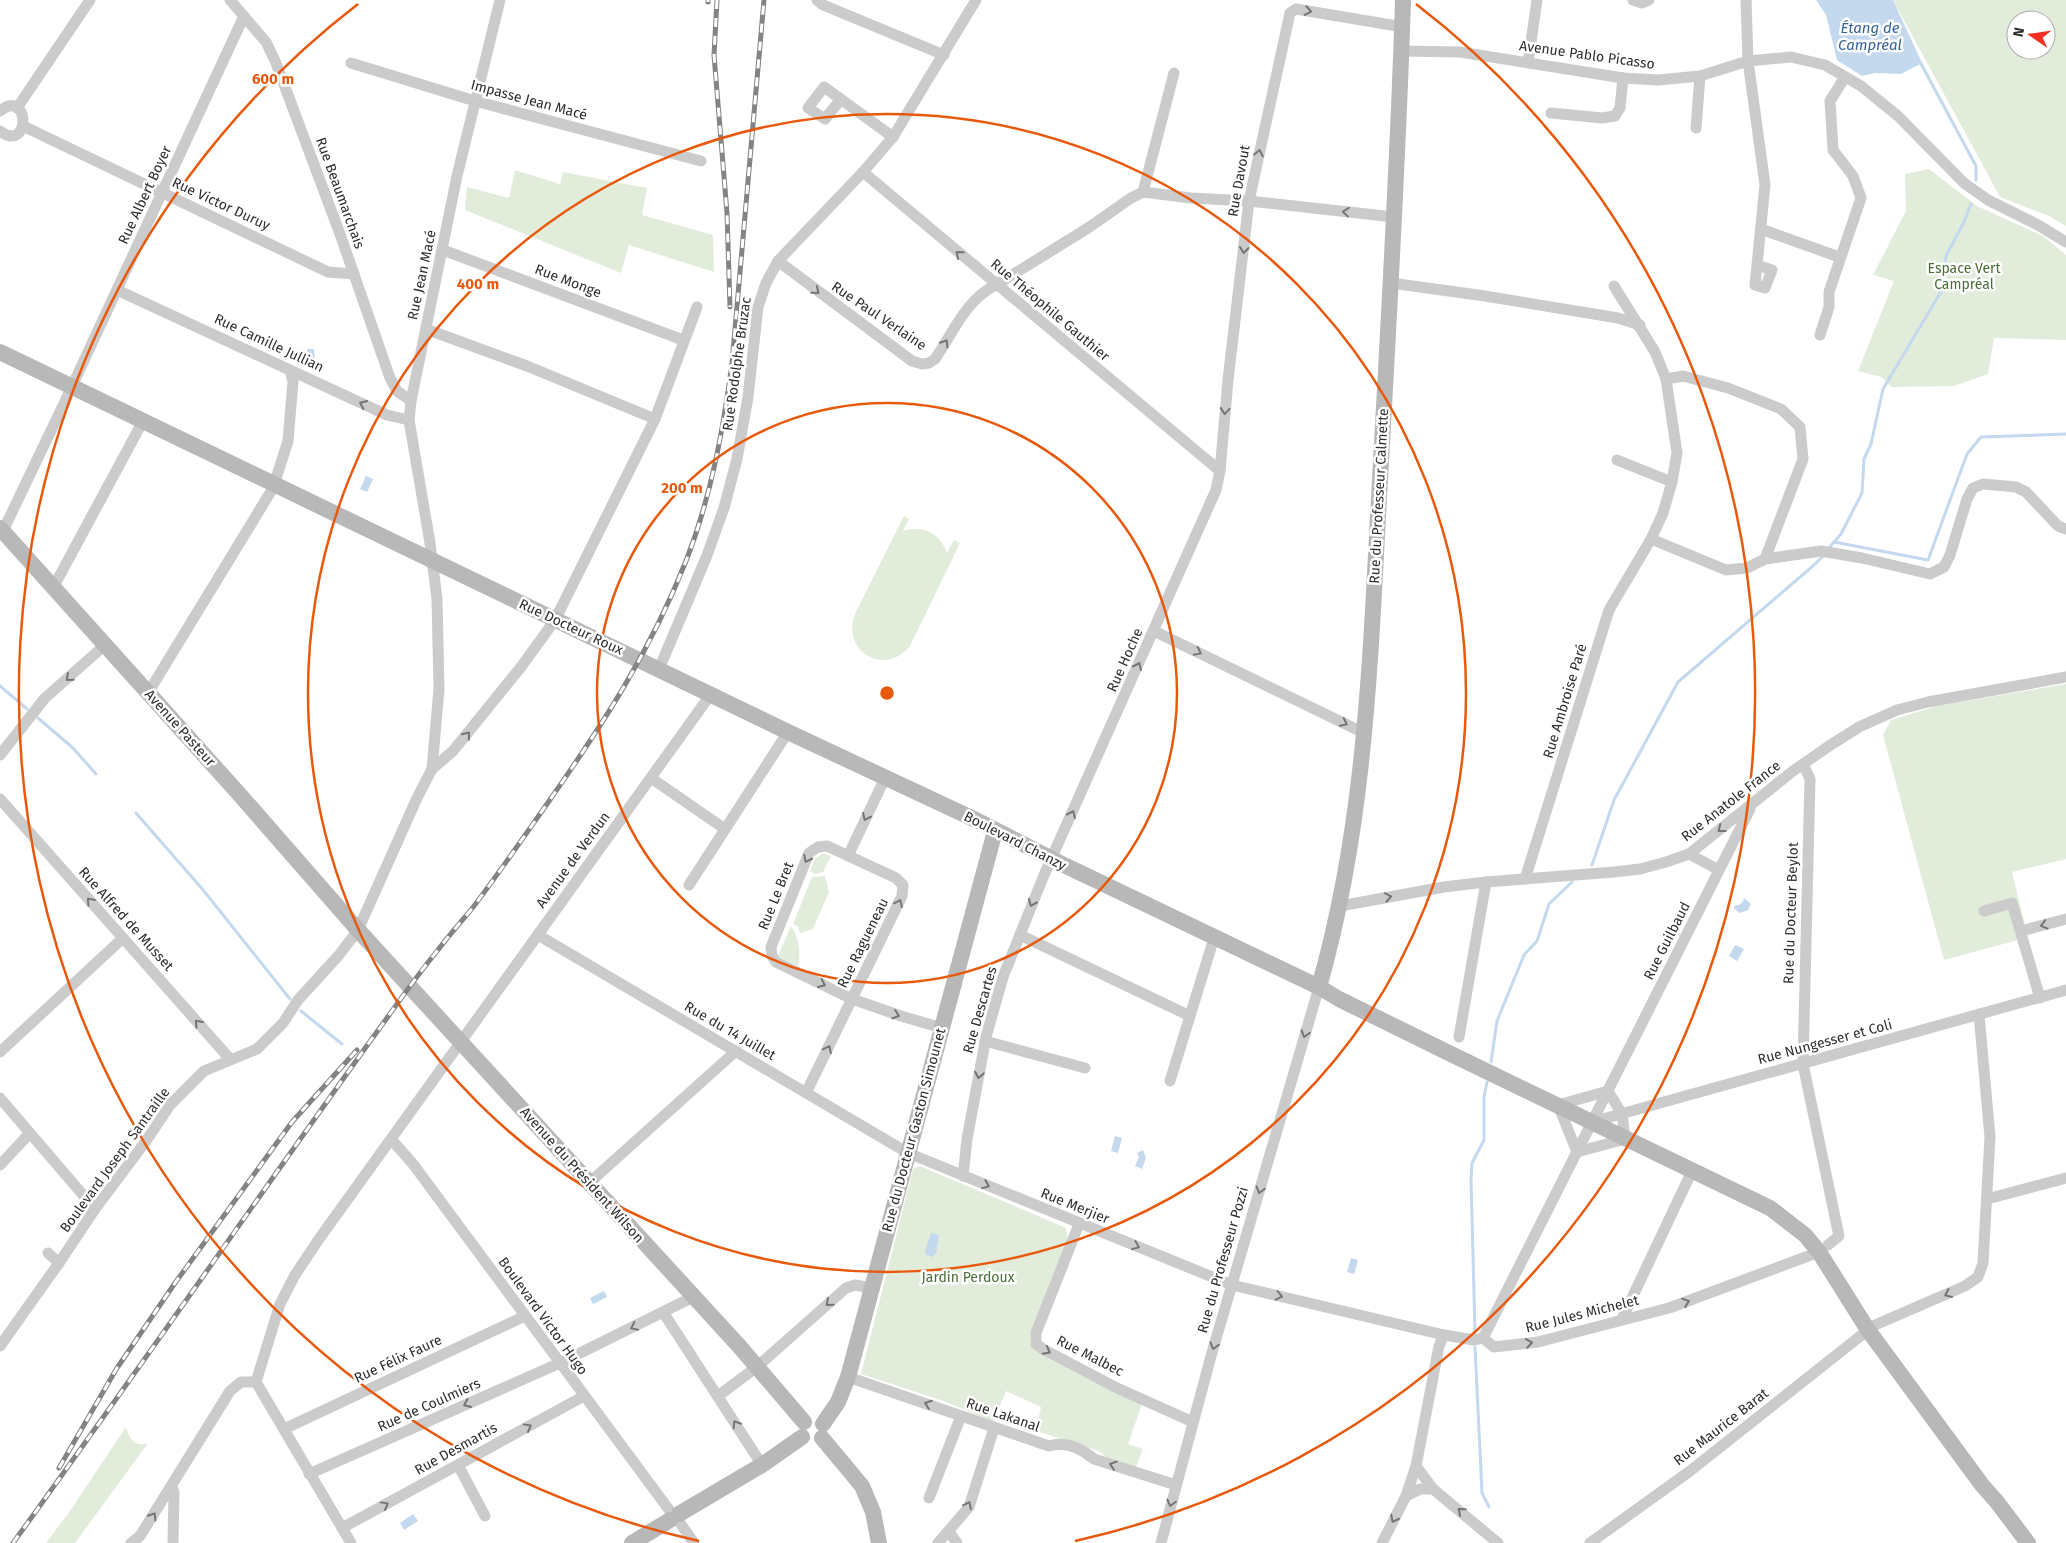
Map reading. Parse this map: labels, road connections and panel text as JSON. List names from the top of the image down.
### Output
{
  "streets": {
    "main road": [
      "Rue du Professeur Calmette",
      "Rue Docteur Roux",
      "Avenue Pasteur",
      "Boulevard Chanzy",
      "Rue du Docteur Gaston Simounet",
      "Avenue du Président Wilson"
    ],
    "street": [
      "Avenue Pablo Picasso",
      "Impasse Jean Macé",
      "Rue Davout",
      "Rue Beaumarchais",
      "Rue Albert Boyer",
      "Rue Victor Duruy",
      "Rue Jean Macé",
      "Rue Monge",
      "Rue Théophile Gauthier",
      "Rue Paul Verlaine",
      "Rue Camille Jullian",
      "Rue Rodolphe Bruzac",
      "Rue Hoche",
      "Rue Ambroise Paré",
      "Rue Anatole France",
      "Avenue de Verdun",
      "Rue Le Bret",
      "Rue du Docteur Beylot",
      "Rue Alfred de Musset",
      "Rue Guilbaud",
      "Rue Ragueneau",
      "Rue Descartes",
      "Rue du 14 Juillet",
      "Rue Nungesser et Coli",
      "Boulevard Joseph Santraille",
      "Rue Merjier",
      "Rue du Professeur Pozzi",
      "Rue Jules Michelet",
      "Boulevard Victor Hugo",
      "Rue Malbec",
      "Rue Félix Faure",
      "Rue de Coulmiers",
      "Rue Lakanal",
      "Rue Maurice Barat",
      "Rue Desmartis"
    ]
  },
  "crossings": [
    ["Avenue Pablo Picasso", "Rue du Professeur Calmette"],
    ["Impasse Jean Macé", "Rue Jean Macé"],
    ["Rue Davout", "Rue Théophile Gauthier"],
    ["Rue Davout", "Rue du Professeur Calmette"],
    ["Rue Davout", "Rue Hoche"],
    ["Rue Beaumarchais", "Rue Albert Boyer"],
    ["Rue Beaumarchais", "Rue Victor Duruy"],
    ["Rue Beaumarchais", "Rue Jean Macé"],
    ["Rue Albert Boyer", "Rue Victor Duruy"],
    ["Rue Albert Boyer", "Rue Camille Jullian"],
    ["Rue Albert Boyer", "Rue Docteur Roux"],
    ["Rue Albert Boyer", "Avenue Pasteur"],
    ["Rue Jean Macé", "Rue Monge"],
    ["Rue Jean Macé", "Rue Camille Jullian"],
    ["Rue Jean Macé", "Rue Docteur Roux"],
    ["Rue Jean Macé", "Boulevard Joseph Santraille"],
    ["Rue Théophile Gauthier", "Rue Paul Verlaine"],
    ["Rue Théophile Gauthier", "Rue Rodolphe Bruzac"],
    ["Rue Théophile Gauthier", "Rue Hoche"],
    ["Rue Paul Verlaine", "Rue Rodolphe Bruzac"],
    ["Rue Rodolphe Bruzac", "Rue Docteur Roux"],
    ["Rue du Professeur Calmette", "Rue Anatole France"],
    ["Rue du Professeur Calmette", "Boulevard Chanzy"],
    ["Rue du Professeur Calmette", "Rue du Professeur Pozzi"],
    ["Rue Docteur Roux", "Boulevard Chanzy"],
    ["Rue Docteur Roux", "Avenue de Verdun"],
    ["Rue Hoche", "Boulevard Chanzy"],
    ["Rue Hoche", "Rue Descartes"],
    ["Rue Ambroise Paré", "Rue Anatole France"],
    ["Avenue Pasteur", "Boulevard Joseph Santraille"],
    ["Avenue Pasteur", "Avenue du Président Wilson"],
    ["Rue Anatole France", "Rue du Docteur Beylot"],
    ["Rue Anatole France", "Rue Guilbaud"],
    ["Boulevard Chanzy", "Avenue de Verdun"],
    ["Boulevard Chanzy", "Rue du Docteur Beylot"],
    ["Boulevard Chanzy", "Rue Guilbaud"],
    ["Boulevard Chanzy", "Rue Descartes"],
    ["Boulevard Chanzy", "Rue Nungesser et Coli"],
    ["Boulevard Chanzy", "Rue du Docteur Gaston Simounet"],
    ["Boulevard Chanzy", "Rue du Professeur Pozzi"],
    ["Boulevard Chanzy", "Rue Jules Michelet"],
    ["Boulevard Chanzy", "Rue Maurice Barat"],
    ["Avenue de Verdun", "Rue du 14 Juillet"],
    ["Avenue de Verdun", "Avenue du Président Wilson"],
    ["Avenue de Verdun", "Boulevard Victor Hugo"],
    ["Rue Le Bret", "Rue Ragueneau"],
    ["Rue Le Bret", "Rue du Docteur Gaston Simounet"],
    ["Rue du Docteur Beylot", "Rue Nungesser et Coli"],
    ["Rue du Docteur Beylot", "Rue Jules Michelet"],
    ["Rue Alfred de Musset", "Boulevard Joseph Santraille"],
    ["Rue Guilbaud", "Rue Nungesser et Coli"],
    ["Rue Guilbaud", "Rue Jules Michelet"],
    ["Rue Ragueneau", "Rue du 14 Juillet"],
    ["Rue Descartes", "Rue Merjier"],
    ["Rue du 14 Juillet", "Rue du Docteur Gaston Simounet"],
    ["Rue du 14 Juillet", "Rue Merjier"],
    ["Rue du Docteur Gaston Simounet", "Rue Merjier"],
    ["Rue du Docteur Gaston Simounet", "Rue Lakanal"],
    ["Boulevard Joseph Santraille", "Avenue du Président Wilson"],
    ["Avenue du Président Wilson", "Rue de Coulmiers"],
    ["Rue Merjier", "Rue du Professeur Pozzi"],
    ["Rue Merjier", "Rue Jules Michelet"],
    ["Rue Merjier", "Rue Malbec"],
    ["Rue du Professeur Pozzi", "Rue Jules Michelet"],
    ["Rue du Professeur Pozzi", "Rue Malbec"],
    ["Rue du Professeur Pozzi", "Rue Lakanal"],
    ["Boulevard Victor Hugo", "Rue Félix Faure"],
    ["Boulevard Victor Hugo", "Rue de Coulmiers"],
    ["Boulevard Victor Hugo", "Rue Desmartis"]
  ],
  "one_way": [
    "Rue Théophile Gauthier",
    "Rue Camille Jullian",
    "Rue Hoche",
    "Rue Alfred de Musset",
    "Rue Ragueneau",
    "Rue Descartes",
    "Rue Merjier",
    "Rue du Professeur Pozzi",
    "Rue Jules Michelet",
    "Rue de Coulmiers",
    "Rue Lakanal",
    "Rue Desmartis"
  ],
  "water": ["Étang de Campréal"],
  "parks": ["Espace Vert Campréal", "Jardin Perdoux"],
  "north": "left",
  "rings": ["600 m", "400 m", "200 m"]
}
